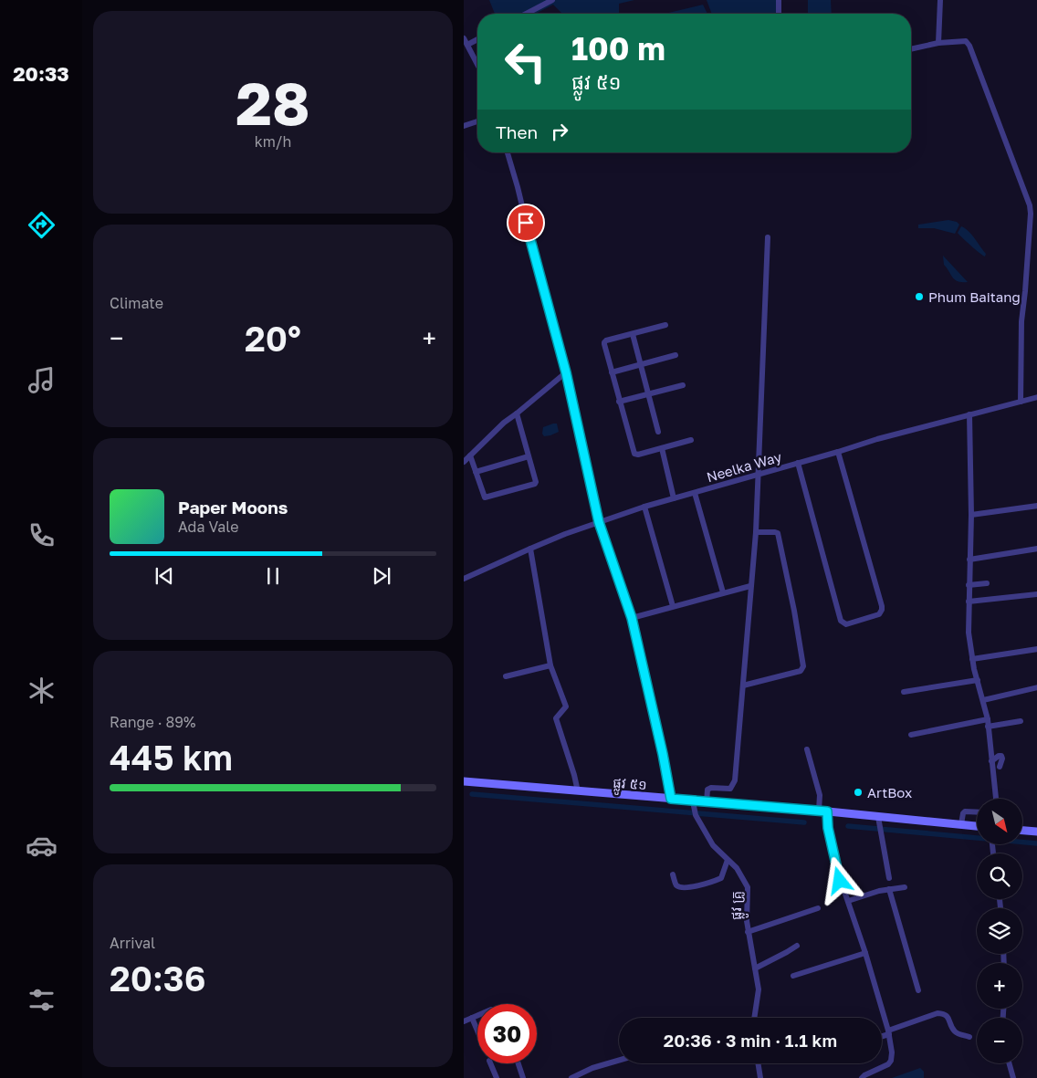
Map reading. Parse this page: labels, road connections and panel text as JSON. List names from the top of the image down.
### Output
{
  "streets": {
    "main road": ["ផ្លូវ ៥១"],
    "street": ["Neelka Way", "ផ្លូវ គ្រូ"]
  },
  "crossings": [
    ["ផ្លូវ ៥១", "ផ្លូវ គ្រូ"]
  ],
  "places": ["Phum Baitang", "ArtBox"],
  "north": "bottom right",
  "page": {
    "tabs": "20:33",
    "tile": [
      ["28", "km/h"],
      "Climate",
      ["Range · 89%", "445 km"],
      ["Arrival", "20:36"]
    ],
    "turn": ["100 m", "ផ្លូវ ៥១"],
    "then": "Then",
    "heat": ["−", "20°", "+"],
    "song": ["Paper Moons", "Ada Vale"],
    "map_buttons": ["+", "−"],
    "limit": "30",
    "trip": "20:36 · 3 min · 1.1 km"
  }
}
